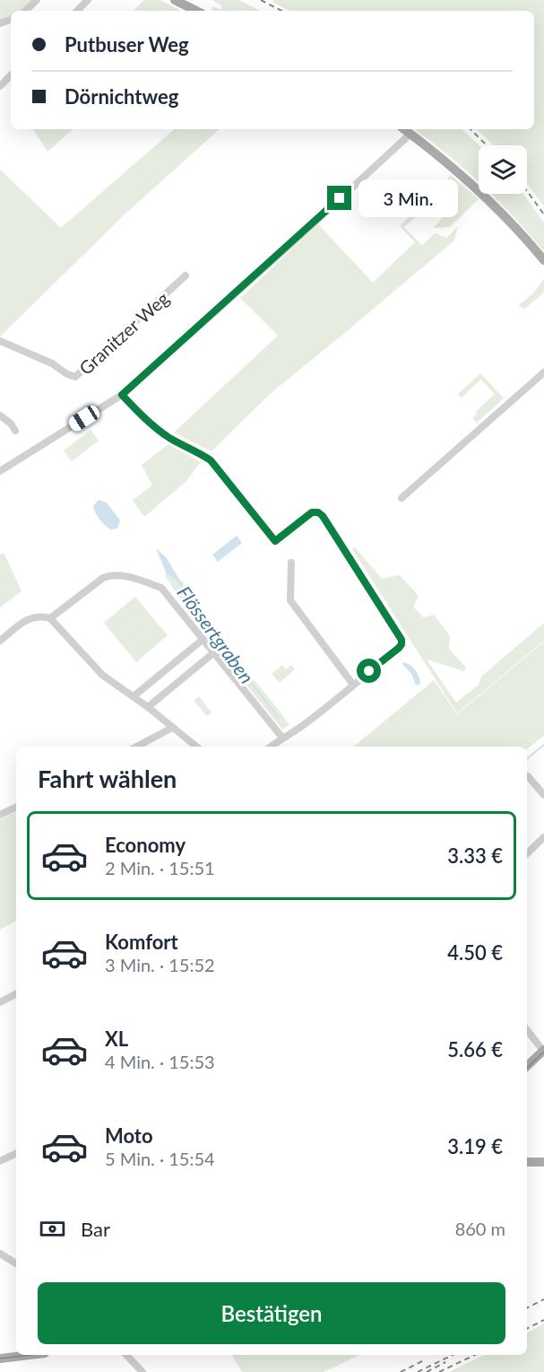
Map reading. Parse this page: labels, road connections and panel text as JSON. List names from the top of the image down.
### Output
{
  "streets": {
    "street": ["Granitzer Weg"]
  },
  "water": ["Flössertgraben"],
  "page": {
    "banner": ["Putbuser Weg", "Dörnichtweg"],
    "bubble": "3 Min.",
    "heading": "Fahrt wählen",
    "list": [
      {
        "name": "Economy",
        "note": "2 Min. · 15:51",
        "value": "3.33 €"
      },
      {
        "name": "Komfort",
        "note": "3 Min. · 15:52",
        "value": "4.50 €"
      },
      {
        "name": "XL",
        "note": "4 Min. · 15:53",
        "value": "5.66 €"
      },
      {
        "name": "Moto",
        "note": "5 Min. · 15:54",
        "value": "3.19 €"
      }
    ],
    "pay": ["Bar", "860 m"],
    "buttons": "Bestätigen"
  }
}
